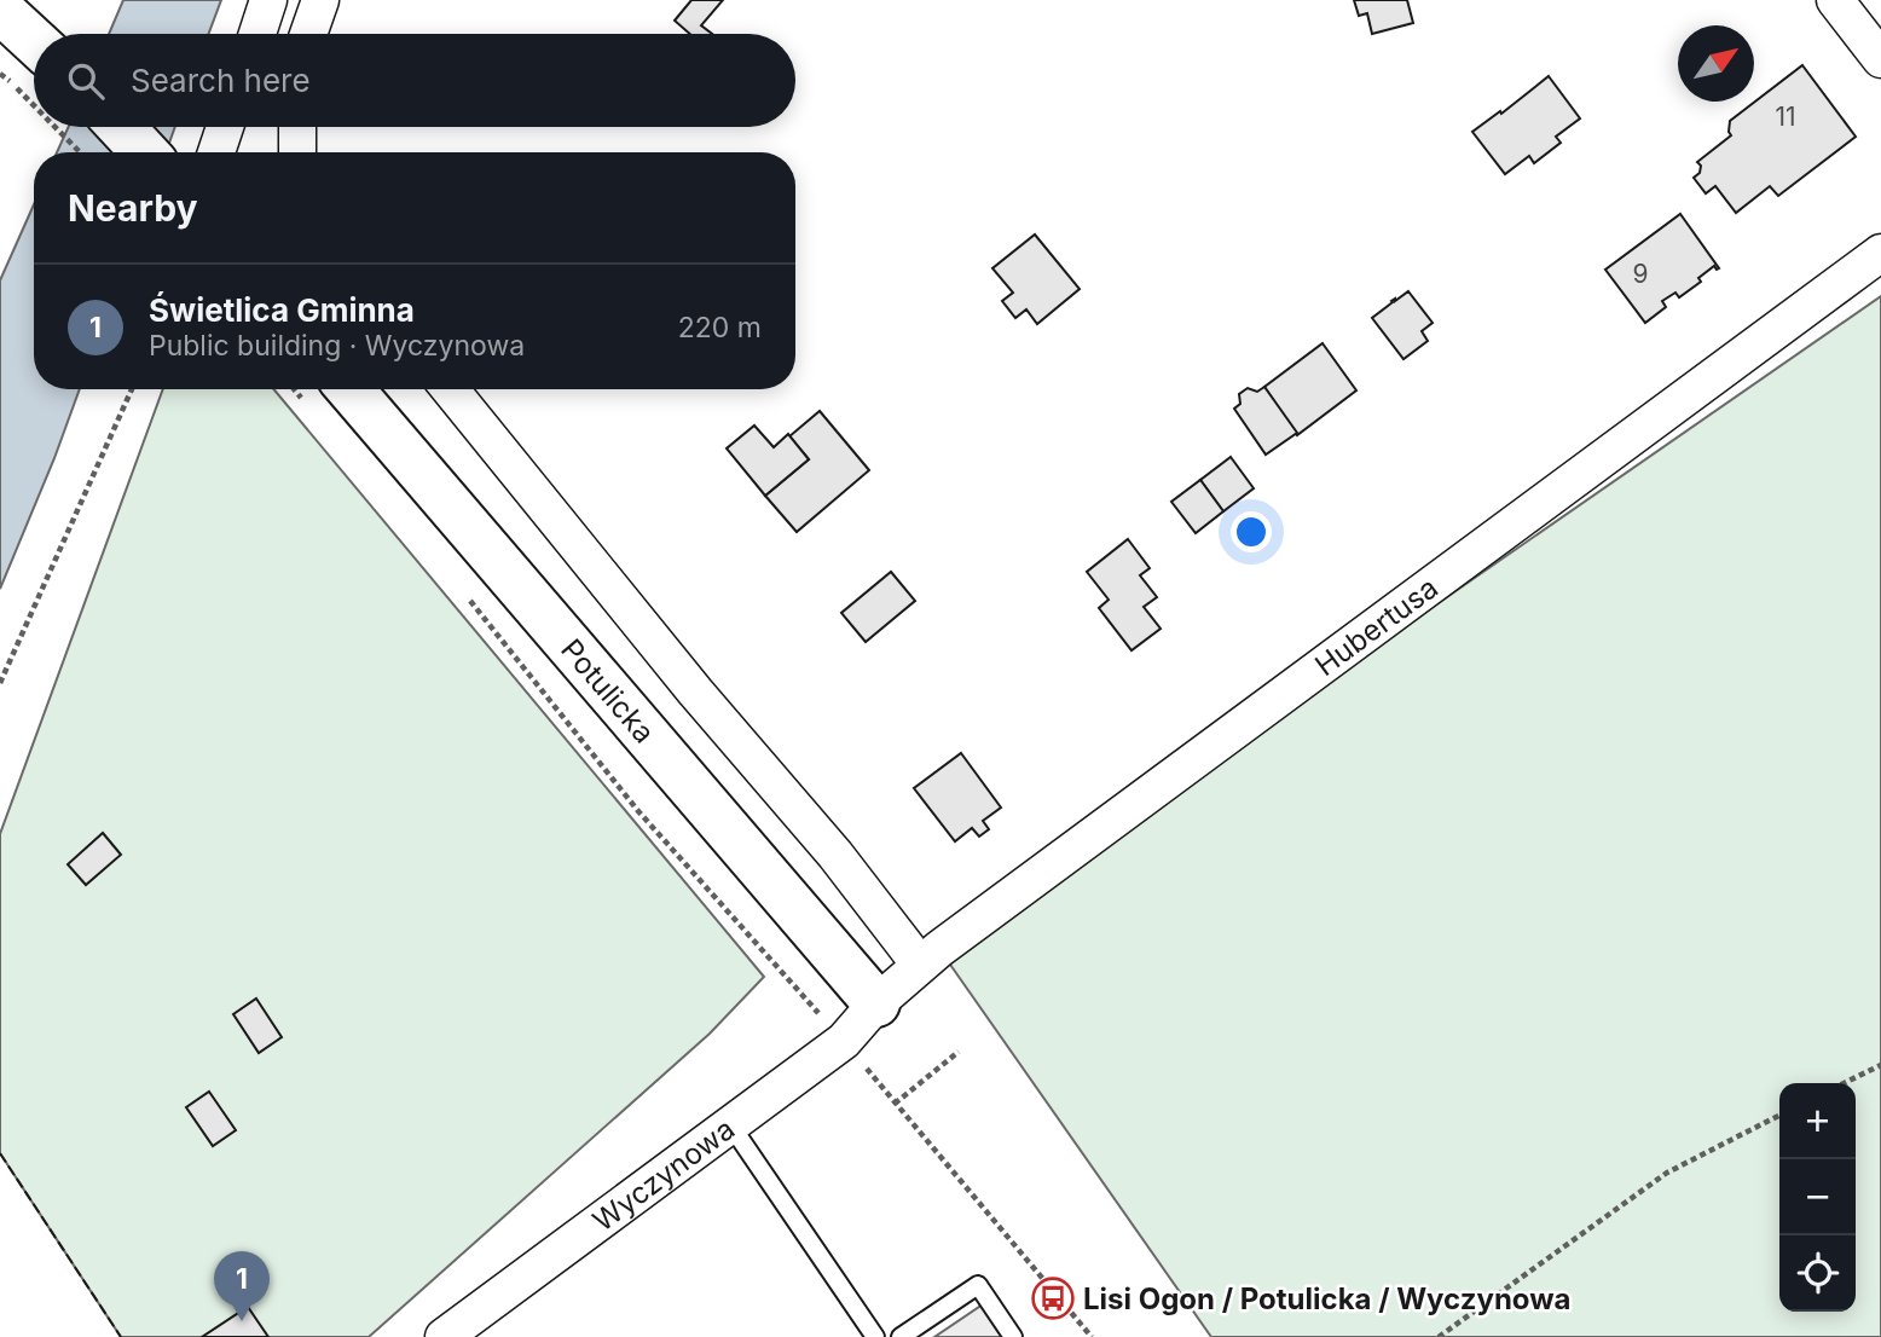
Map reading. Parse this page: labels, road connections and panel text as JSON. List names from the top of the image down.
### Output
{
  "streets": {
    "street": ["Hubertusa", "Potulicka", "Wyczynowa"]
  },
  "crossings": [
    ["Hubertusa", "Potulicka"],
    ["Hubertusa", "Wyczynowa"],
    ["Potulicka", "Wyczynowa"]
  ],
  "places": {
    "bus stop": ["Lisi Ogon / Potulicka / Wyczynowa"]
  },
  "house_numbers": ["11", "9"],
  "north": "top right",
  "page": {
    "search": "Search here",
    "heading": "Nearby",
    "list": [
      {
        "mark": "1",
        "name": "Świetlica Gminna",
        "note": "Public building · Wyczynowa",
        "value": "220 m"
      }
    ],
    "map_buttons": ["+", "−"],
    "pins": "1"
  }
}
